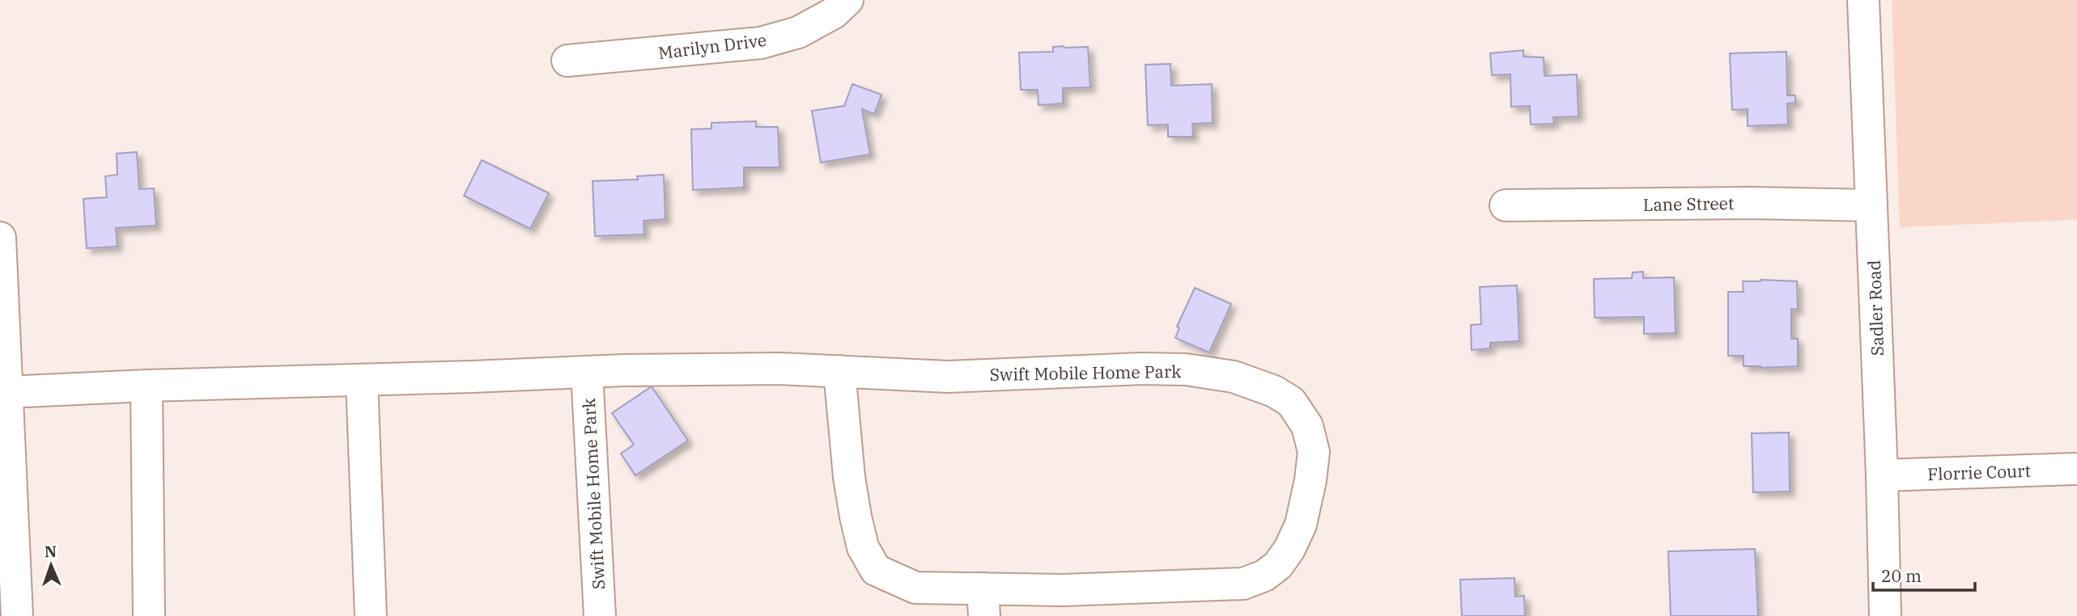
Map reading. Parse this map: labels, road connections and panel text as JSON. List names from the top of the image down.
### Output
{
  "streets": {
    "street": [
      "Marilyn Drive",
      "Lane Street",
      "Sadler Road",
      "Swift Mobile Home Park",
      "Florrie Court"
    ]
  },
  "crossings": [
    ["Lane Street", "Sadler Road"],
    ["Sadler Road", "Florrie Court"]
  ],
  "scale_bar": "20 m",
  "north": "top"
}
